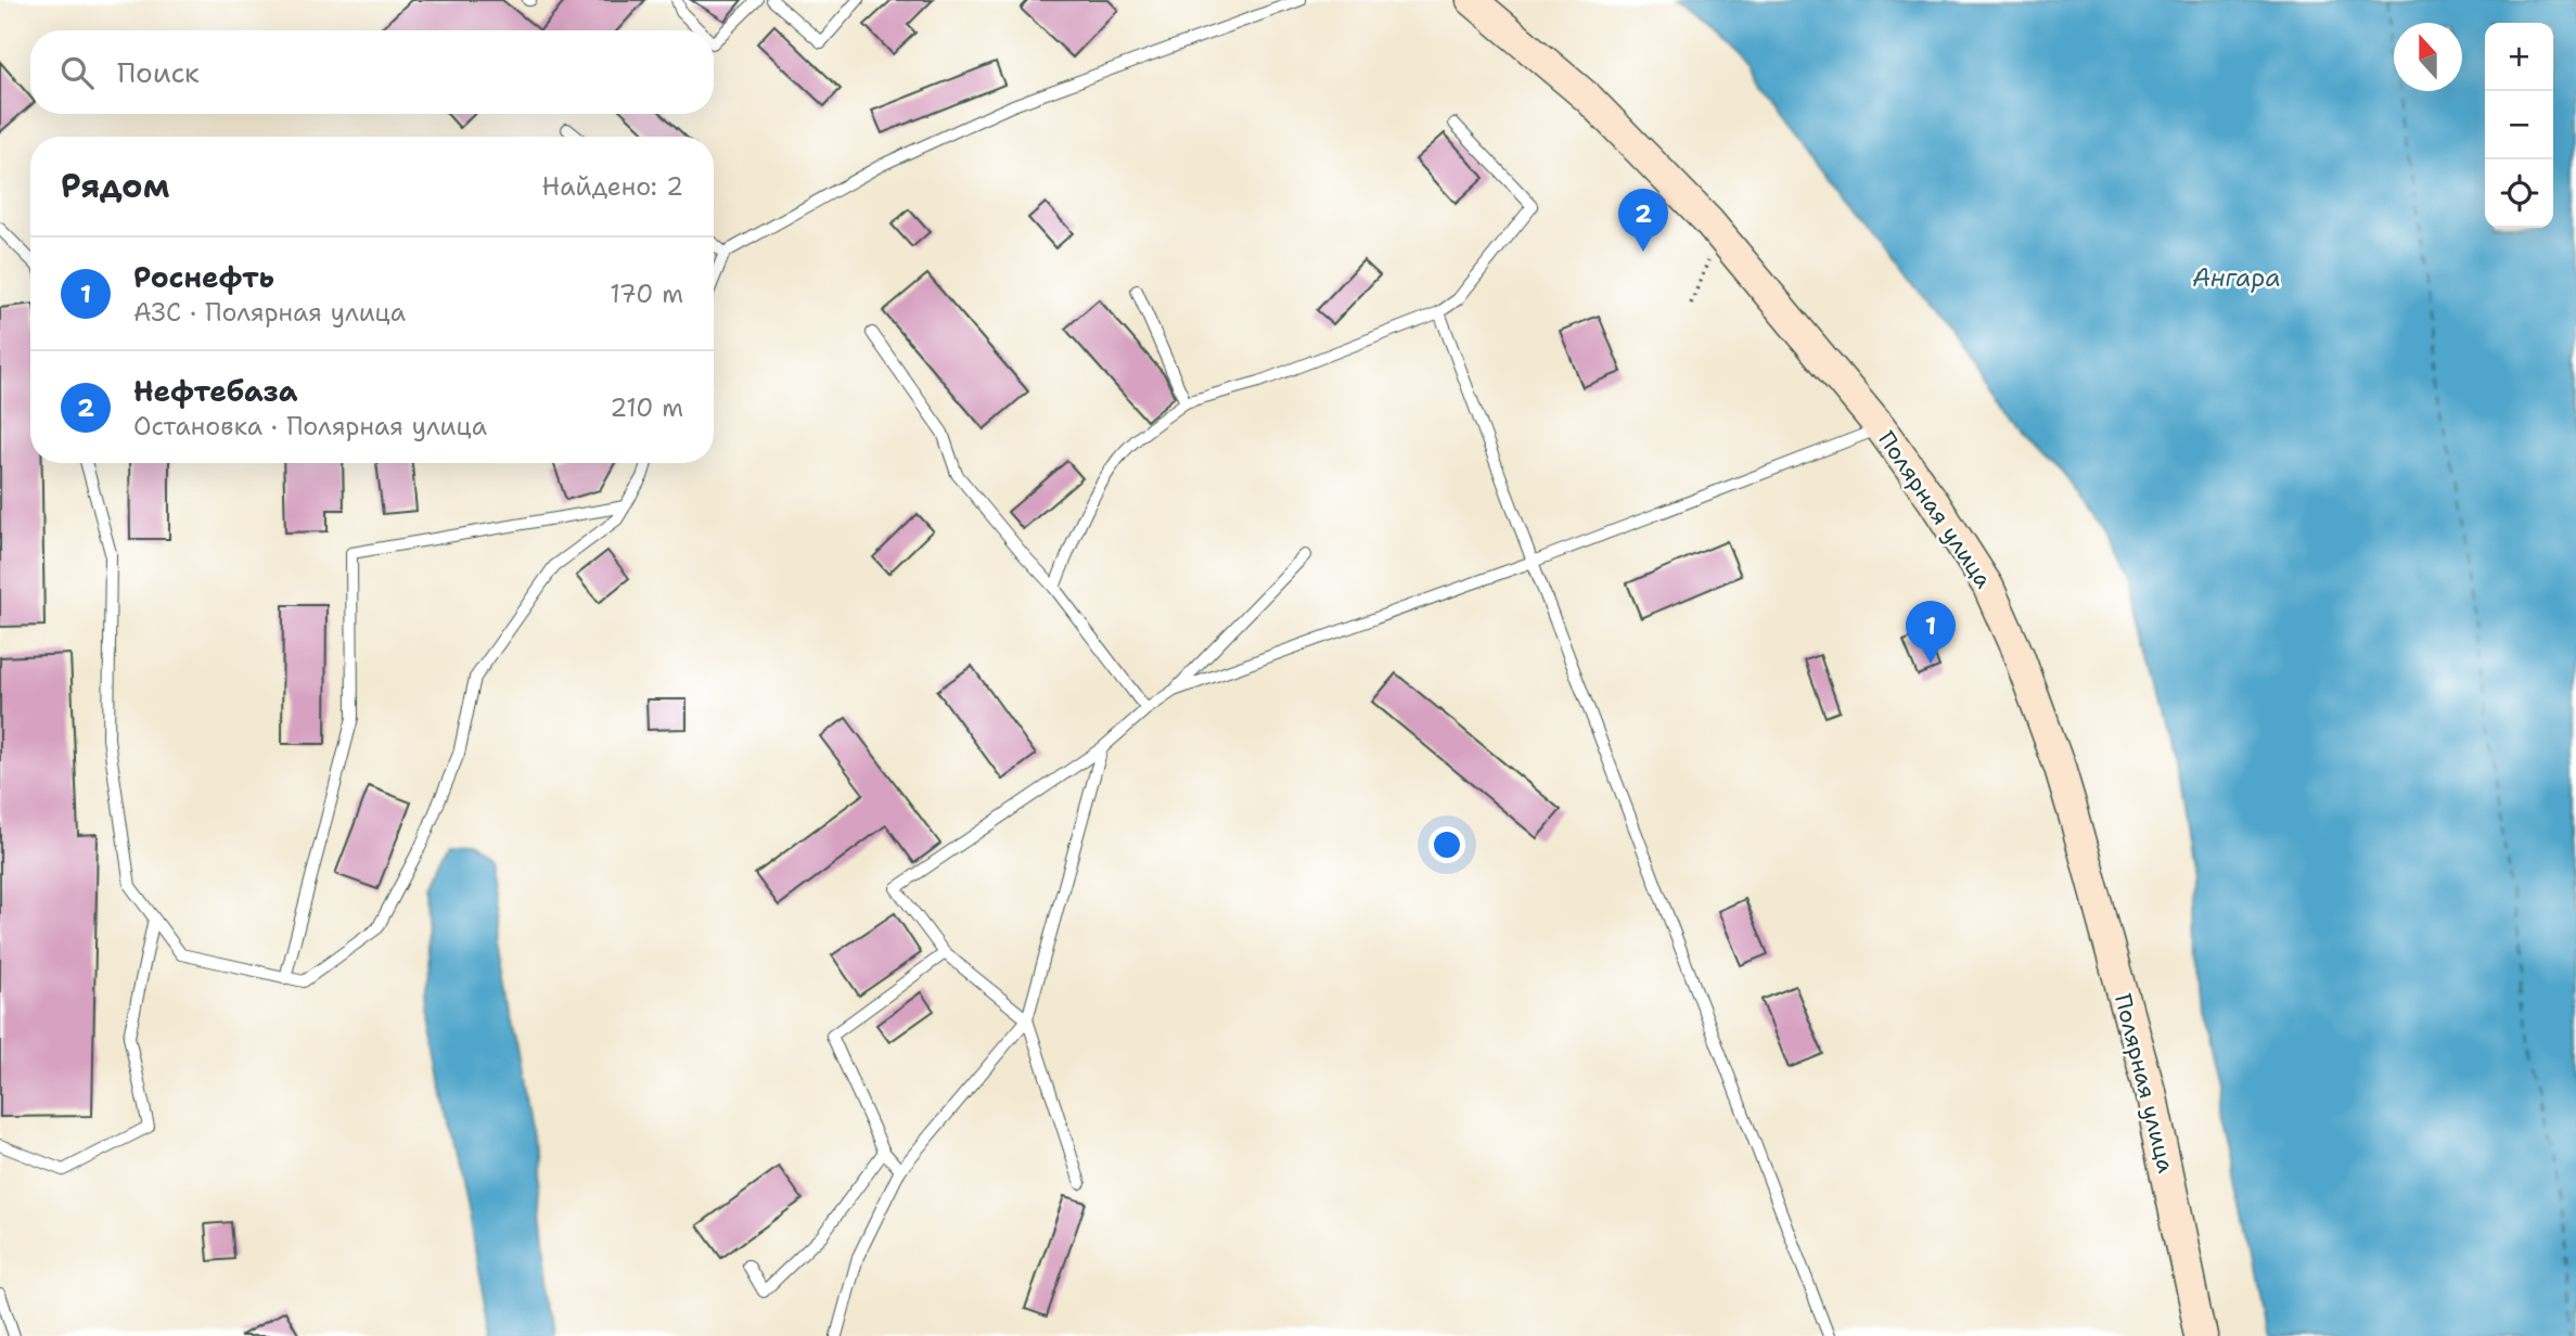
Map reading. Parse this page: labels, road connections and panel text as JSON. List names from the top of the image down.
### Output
{
  "streets": {
    "main road": ["Полярная улица"]
  },
  "water": ["Ангара"],
  "north": "top",
  "page": {
    "map_buttons": ["+", "−"],
    "search": "Поиск",
    "heading": ["Рядом", "Найдено: 2"],
    "pins": ["2", "1"],
    "list": [
      {
        "mark": "1",
        "name": "Роснефть",
        "note": "АЗС · Полярная улица",
        "value": "170 m"
      },
      {
        "mark": "2",
        "name": "Нефтебаза",
        "note": "Остановка · Полярная улица",
        "value": "210 m"
      }
    ]
  }
}
